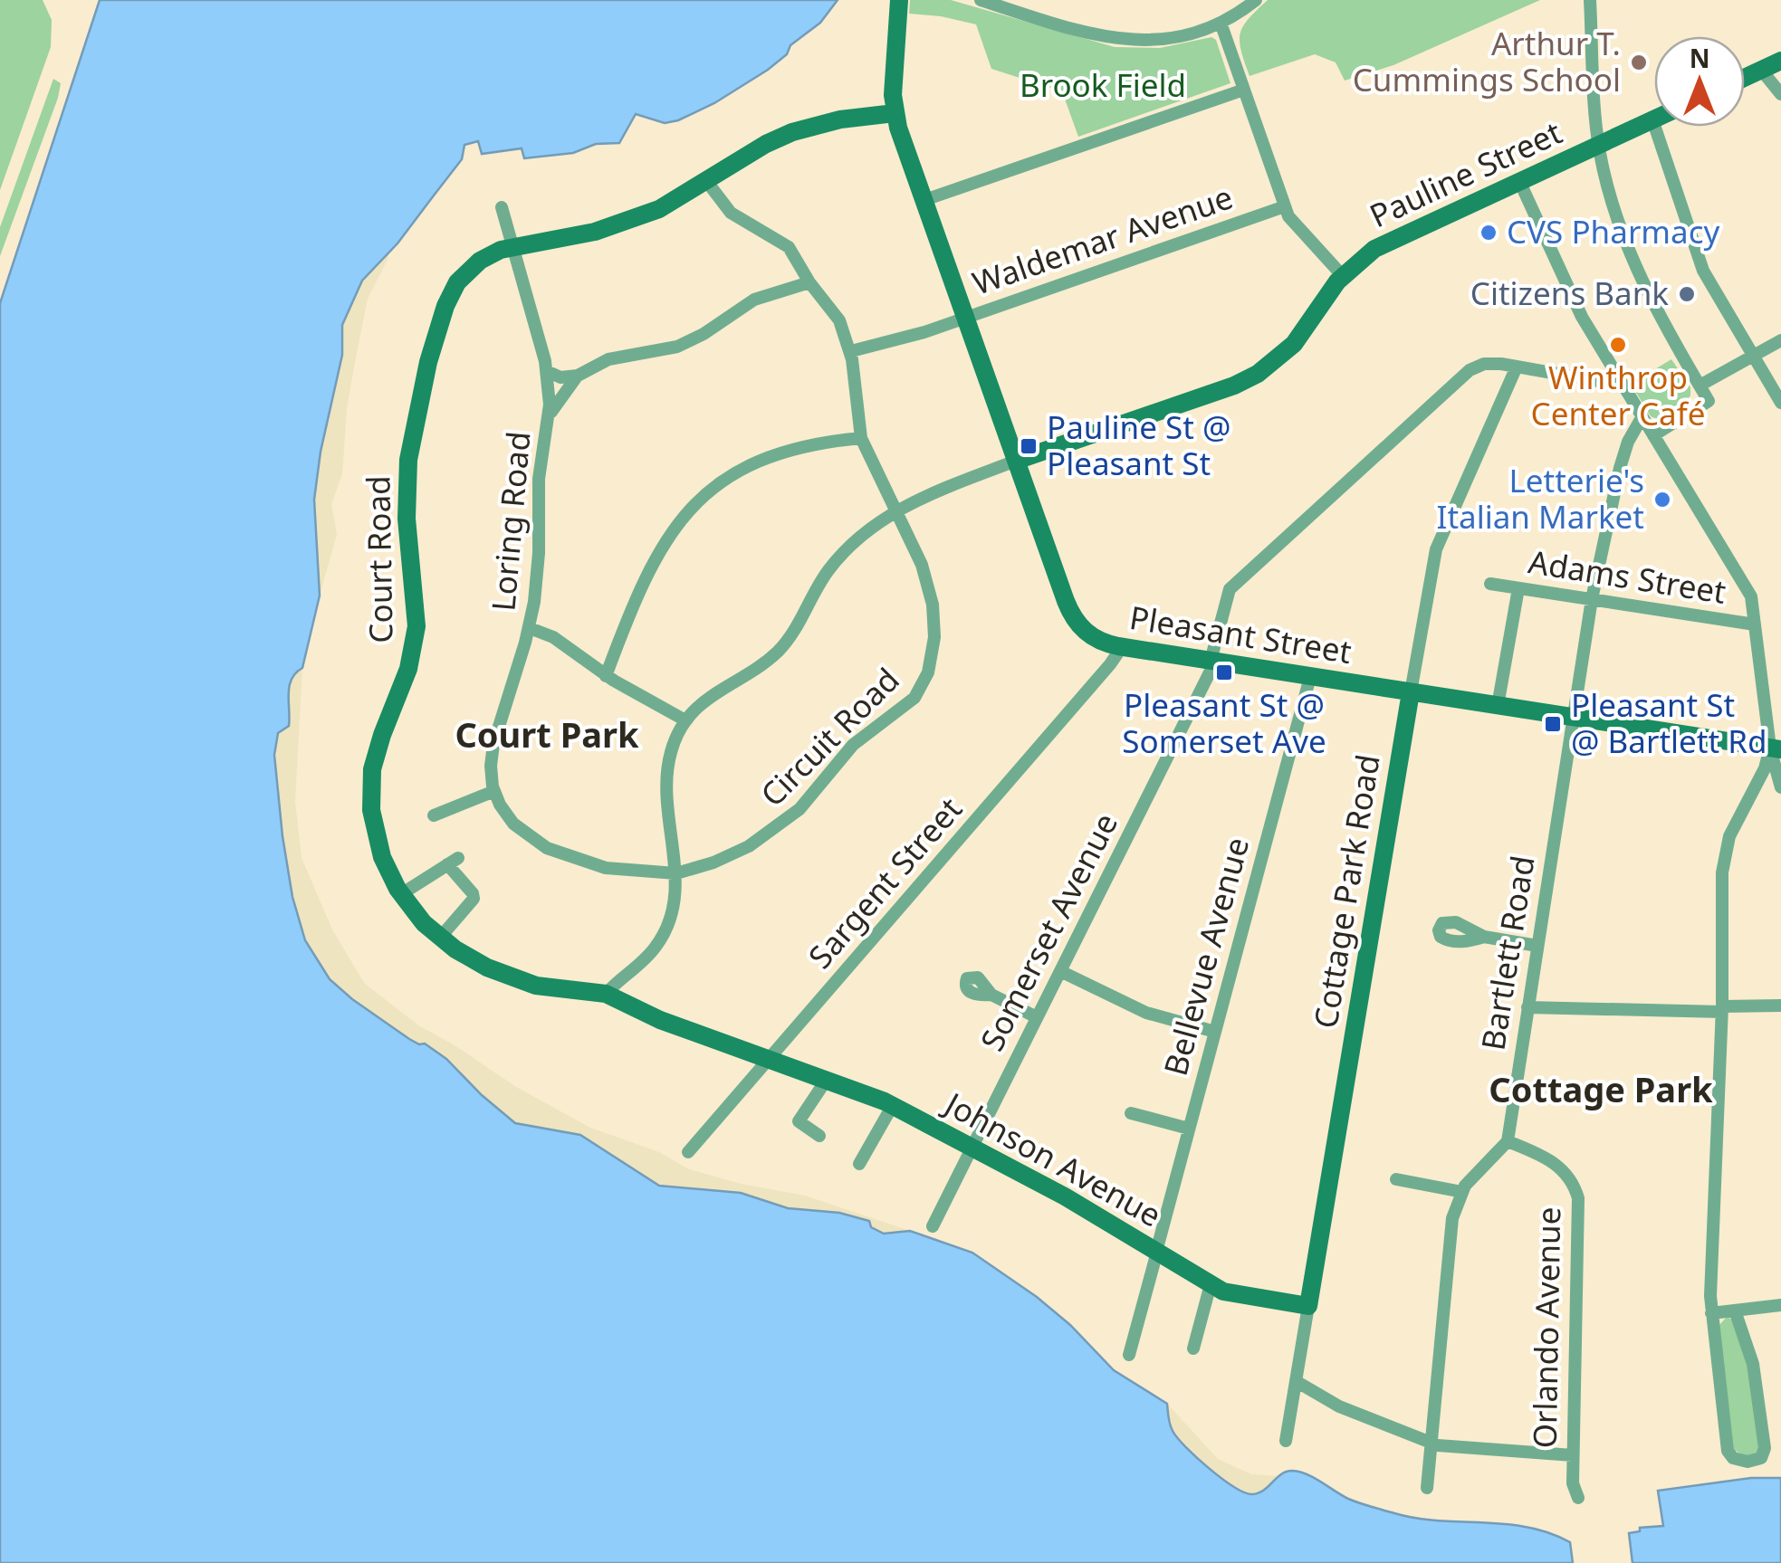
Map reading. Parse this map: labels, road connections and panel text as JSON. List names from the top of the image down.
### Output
{
  "streets": {
    "street": [
      "Pauline Street",
      "Waldemar Avenue",
      "Loring Road",
      "Court Road",
      "Adams Street",
      "Pleasant Street",
      "Circuit Road",
      "Sargent Street",
      "Cottage Park Road",
      "Somerset Avenue",
      "Bartlett Road",
      "Bellevue Avenue",
      "Johnson Avenue",
      "Orlando Avenue"
    ]
  },
  "crossings": [
    ["Pauline Street", "Pleasant Street"],
    ["Waldemar Avenue", "Pleasant Street"],
    ["Waldemar Avenue", "Circuit Road"],
    ["Loring Road", "Court Road"],
    ["Court Road", "Pleasant Street"],
    ["Court Road", "Circuit Road"],
    ["Court Road", "Sargent Street"],
    ["Court Road", "Johnson Avenue"],
    ["Adams Street", "Bartlett Road"],
    ["Pleasant Street", "Sargent Street"],
    ["Pleasant Street", "Cottage Park Road"],
    ["Pleasant Street", "Somerset Avenue"],
    ["Pleasant Street", "Bartlett Road"],
    ["Pleasant Street", "Bellevue Avenue"],
    ["Sargent Street", "Johnson Avenue"],
    ["Cottage Park Road", "Somerset Avenue"],
    ["Cottage Park Road", "Johnson Avenue"],
    ["Somerset Avenue", "Johnson Avenue"],
    ["Bartlett Road", "Orlando Avenue"],
    ["Bellevue Avenue", "Johnson Avenue"]
  ],
  "districts": ["Court Park", "Cottage Park"],
  "parks": ["Brook Field"],
  "places": {
    "other": [
      "Arthur T. Cummings School",
      "CVS Pharmacy",
      "Citizens Bank",
      "Winthrop Center Café",
      "Letterie's Italian Market"
    ],
    "transit": ["Pauline St @ Pleasant St", "Pleasant St @ Somerset Ave", "Pleasant St @ Bartlett Rd"]
  },
  "north": "top"
}
